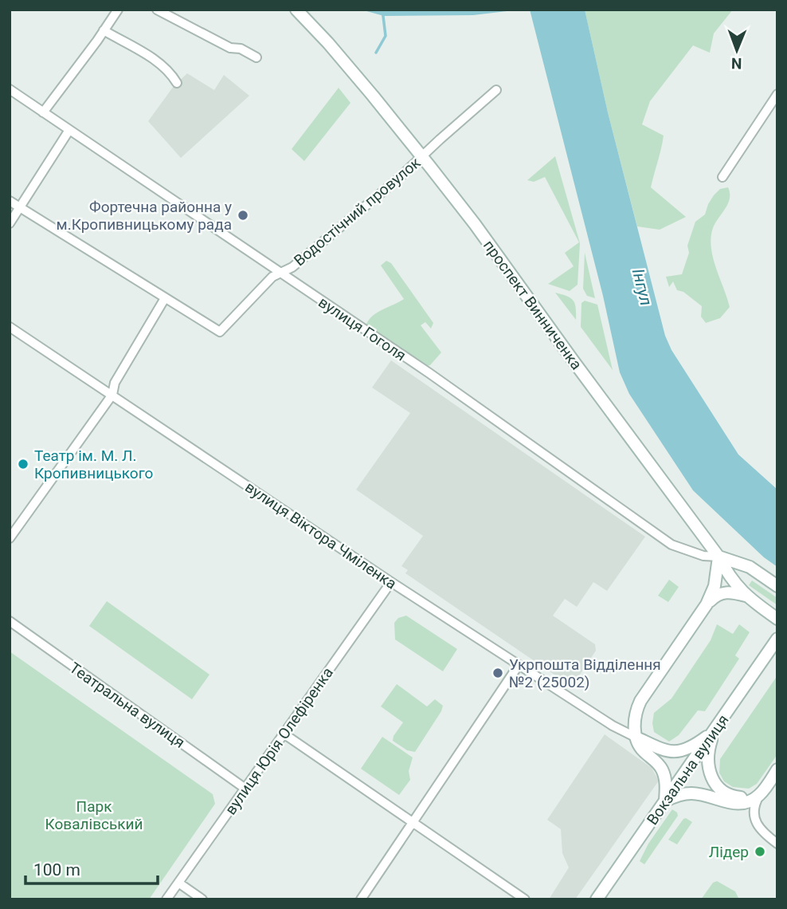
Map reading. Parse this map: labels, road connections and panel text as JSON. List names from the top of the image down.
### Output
{
  "streets": {
    "main road": ["проспект Винниченка", "Вокзальна вулиця"],
    "street": [
      "Водостічний провулок",
      "вулиця Гоголя",
      "вулиця Віктора Чміленка",
      "Театральна вулиця",
      "вулиця Юрія Олефіренка"
    ]
  },
  "crossings": [
    ["Водостічний провулок", "проспект Винниченка"],
    ["Водостічний провулок", "вулиця Гоголя"],
    ["проспект Винниченка", "вулиця Гоголя"],
    ["вулиця Віктора Чміленка", "вулиця Юрія Олефіренка"],
    ["Театральна вулиця", "вулиця Юрія Олефіренка"]
  ],
  "water": ["Інгул"],
  "parks": ["Парк Ковалівський"],
  "places": [
    "Фортечна районна у м.Кропивницькому рада",
    "Театр ім. М. Л. Кропивницького",
    "Укрпошта Відділення №2 (25002)",
    "Лідер"
  ],
  "scale_bar": "100 m",
  "north": "bottom"
}
